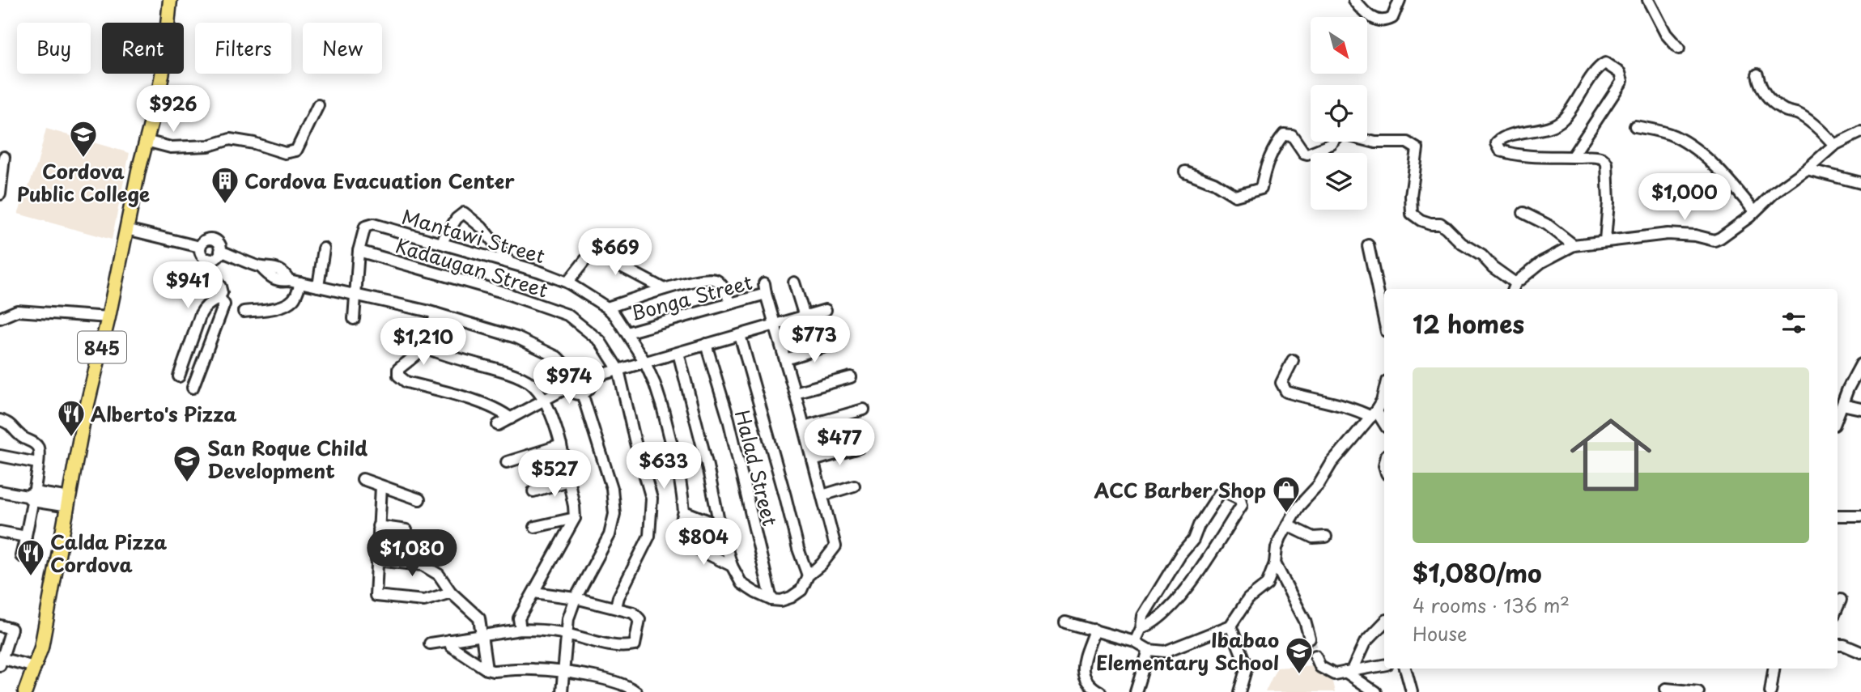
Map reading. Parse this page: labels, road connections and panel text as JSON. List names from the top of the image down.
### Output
{
  "streets": {
    "main road": ["845"],
    "street": [
      "Mantawi Street",
      "Kadaugan Street",
      "Bonga Street",
      "Halad Street"
    ]
  },
  "crossings": [
    ["Mantawi Street", "Kadaugan Street"],
    ["Mantawi Street", "Bonga Street"]
  ],
  "places": {
    "school or university": ["Cordova Public College", "San Roque Child Development", "Ibabao Elementary School"],
    "building": ["Cordova Evacuation Center"],
    "restaurant": ["Alberto's Pizza", "Calda Pizza Cordova"],
    "shop": ["ACC Barber Shop"]
  },
  "north": "bottom right",
  "page": {
    "chip": [
      "Buy",
      "Rent",
      "Filters",
      "New"
    ],
    "price": [
      "$926",
      "$1,000",
      "$669",
      "$941",
      "$773",
      "$1,210",
      "$974",
      "$477",
      "$633",
      "$527",
      "$804",
      "$1,080"
    ],
    "heading": "12 homes",
    "list": [
      {
        "name": "$1,080/mo",
        "note": "4 rooms · 136 m² · House"
      }
    ]
  }
}
